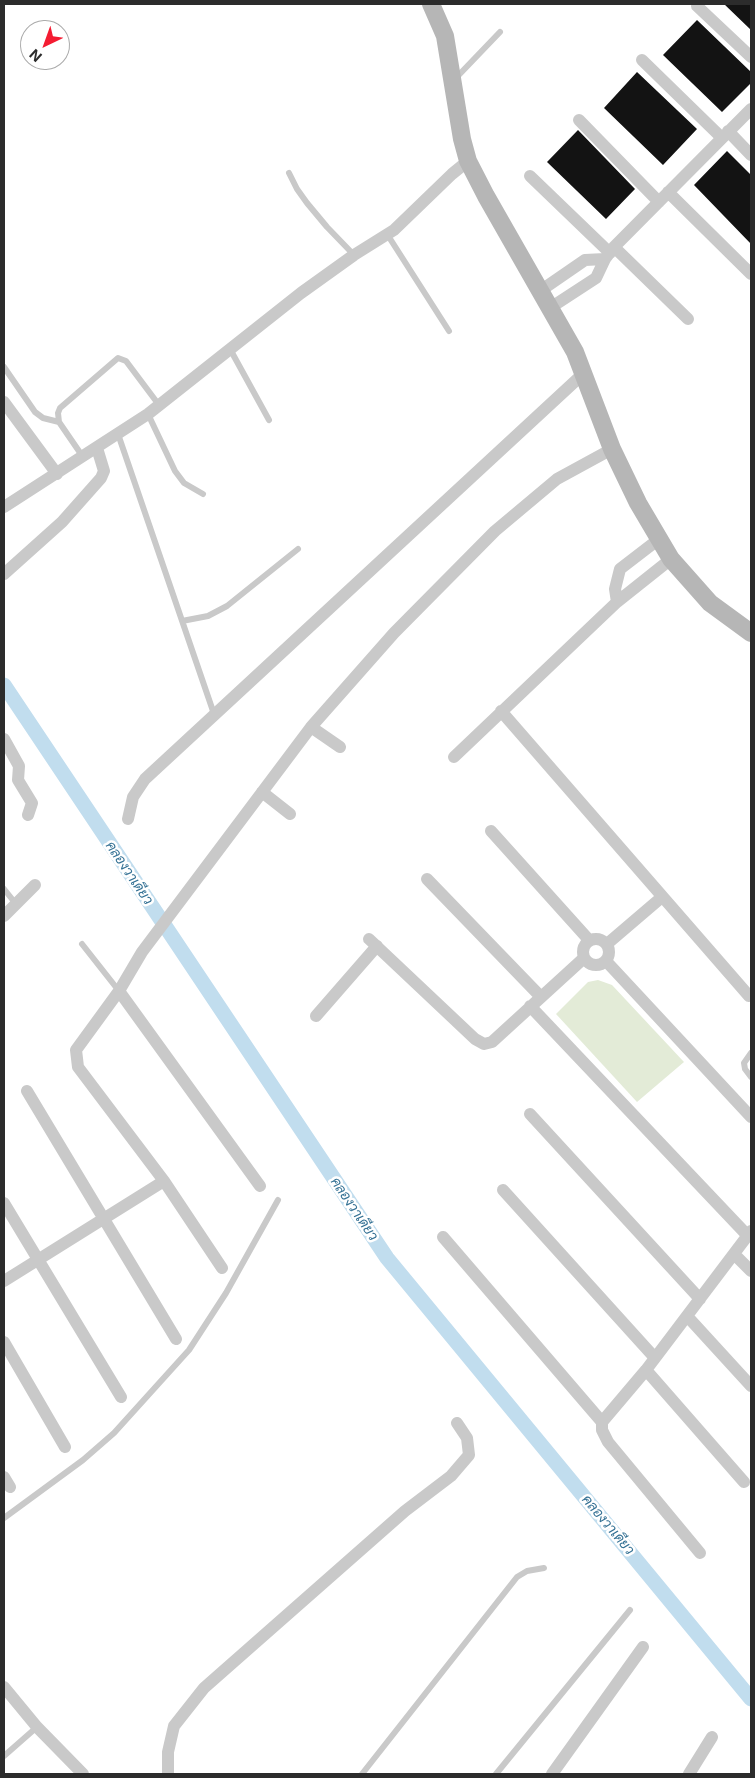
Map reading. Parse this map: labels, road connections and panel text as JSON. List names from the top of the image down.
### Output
{
  "water": ["คลองวาเดียว"],
  "north": "bottom left"
}
